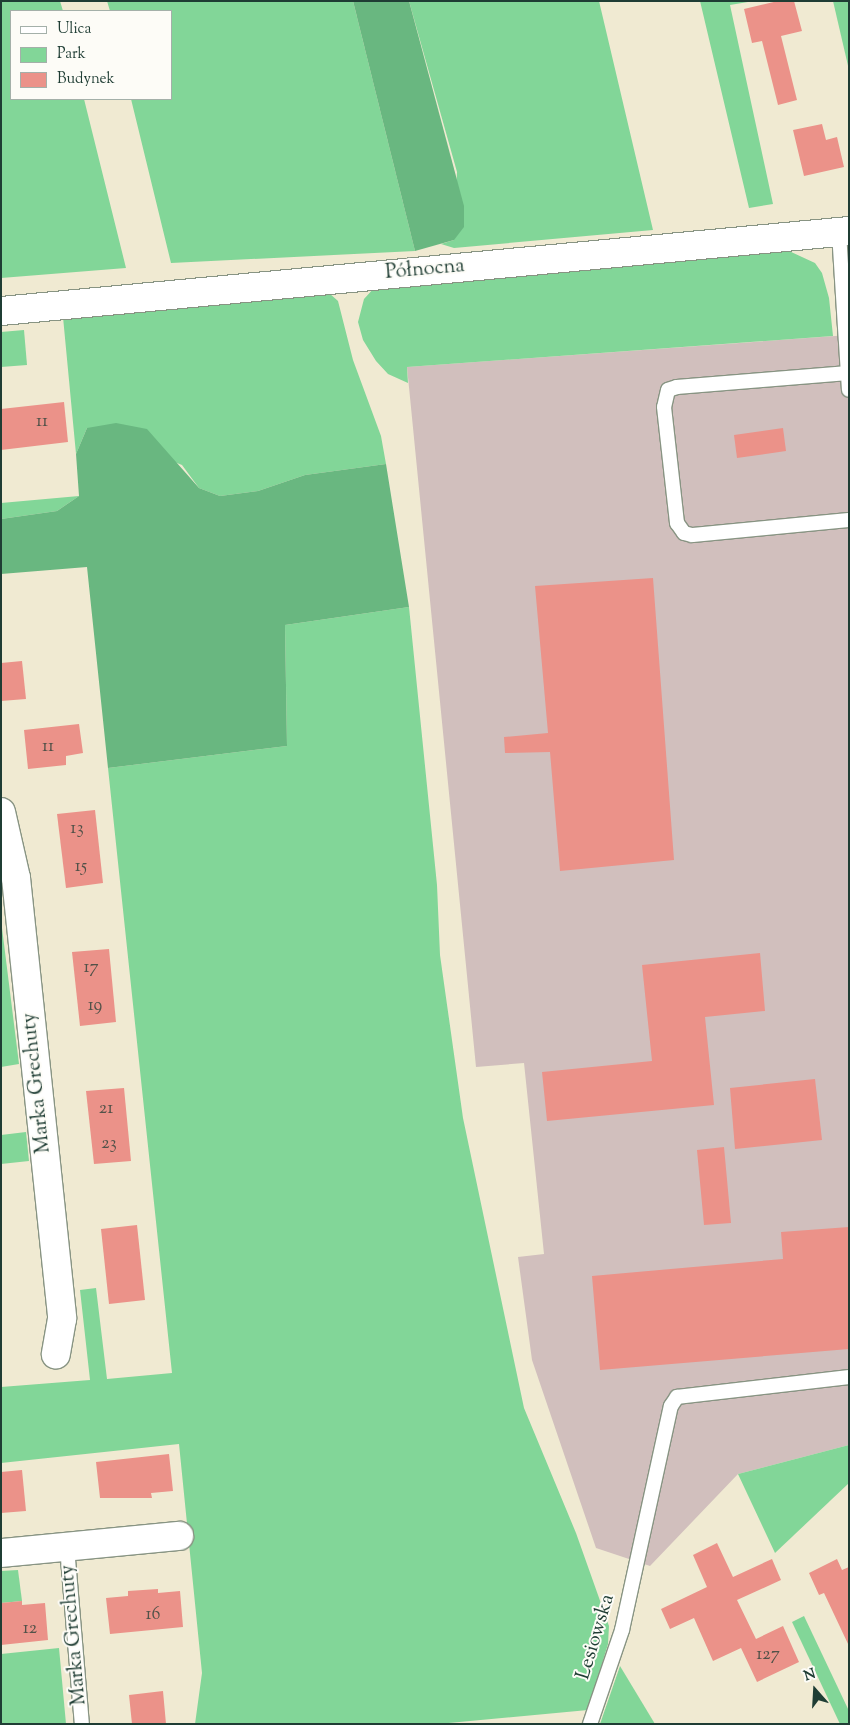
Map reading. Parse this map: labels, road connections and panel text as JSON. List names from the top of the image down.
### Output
{
  "streets": {
    "street": ["Północna", "Marka Grechuty"],
    "lane": ["Lesiowska"]
  },
  "house_numbers": [
    "11",
    "11",
    "13",
    "15",
    "17",
    "19",
    "21",
    "23",
    "16",
    "12",
    "127"
  ],
  "legend": ["Ulica", "Park", "Budynek"],
  "north": "top"
}
